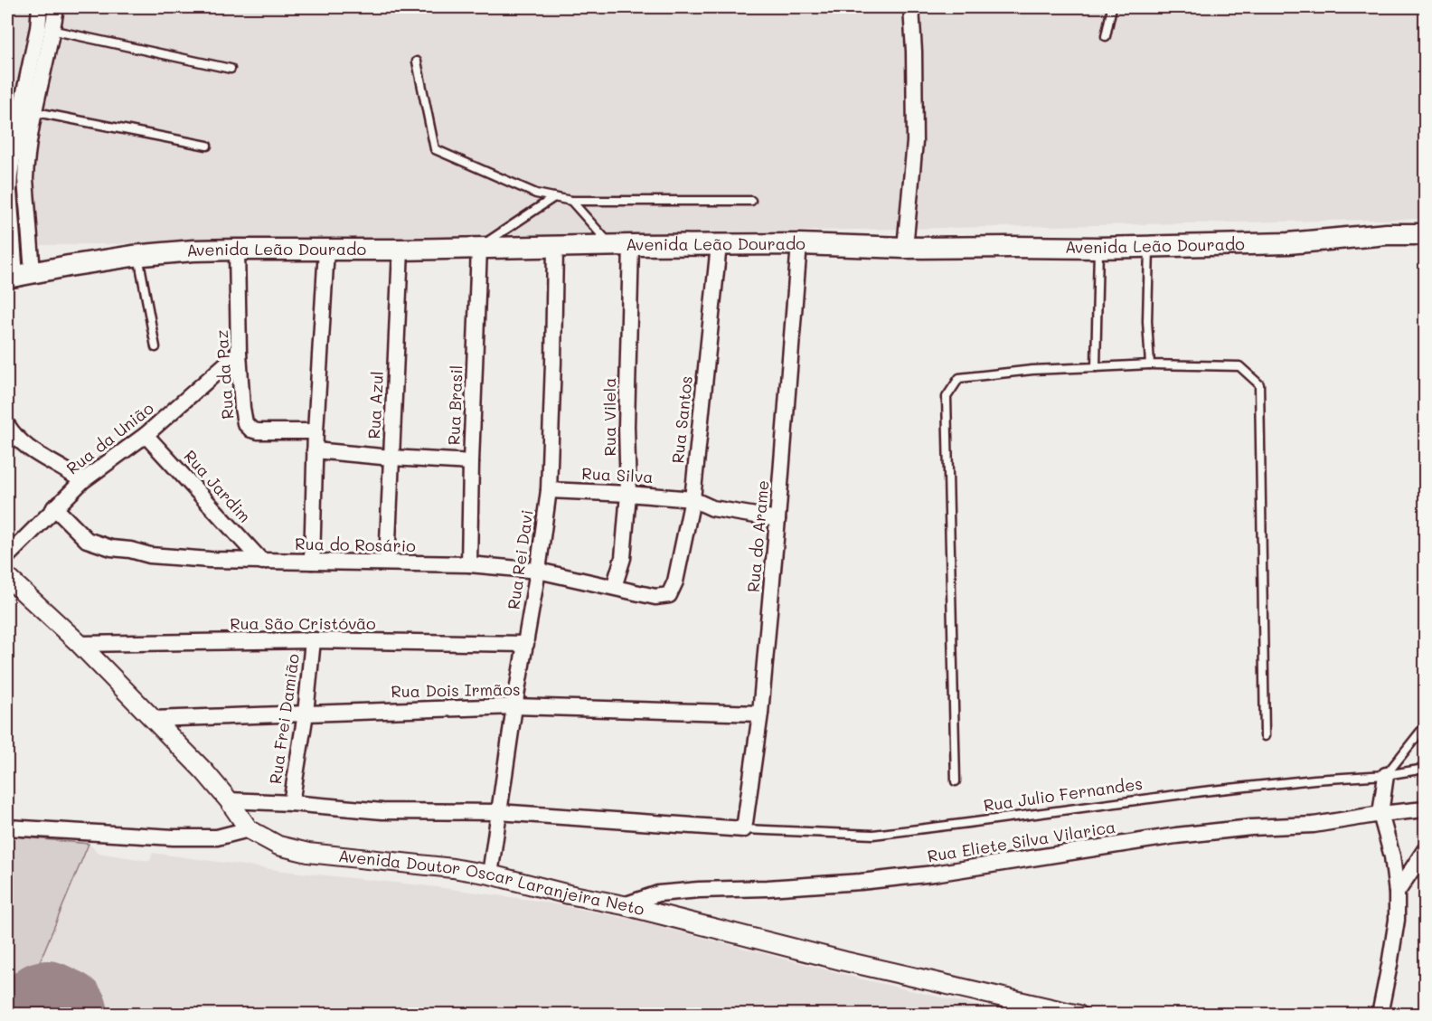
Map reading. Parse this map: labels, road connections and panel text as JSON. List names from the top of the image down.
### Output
{
  "streets": {
    "main road": ["Avenida Leão Dourado"],
    "street": [
      "Rua da Paz",
      "Rua Azul",
      "Rua Brasil",
      "Rua Vilela",
      "Rua Santos",
      "Rua da União",
      "Rua Silva",
      "Rua Jardim",
      "Rua do Arame",
      "Rua do Rosário",
      "Rua Rei Davi",
      "Rua São Cristóvão",
      "Rua Dois Irmãos",
      "Rua Frei Damião",
      "Rua Eliete Silva Vilarica",
      "Avenida Doutor Oscar Laranjeira Neto"
    ],
    "lane": ["Rua Julio Fernandes"]
  },
  "crossings": [
    ["Avenida Leão Dourado", "Rua da Paz"],
    ["Avenida Leão Dourado", "Rua Azul"],
    ["Avenida Leão Dourado", "Rua Brasil"],
    ["Avenida Leão Dourado", "Rua Vilela"],
    ["Avenida Leão Dourado", "Rua Santos"],
    ["Avenida Leão Dourado", "Rua do Arame"],
    ["Avenida Leão Dourado", "Rua Rei Davi"],
    ["Rua da Paz", "Rua da União"],
    ["Rua Azul", "Rua do Rosário"],
    ["Rua Brasil", "Rua do Rosário"],
    ["Rua Vilela", "Rua Silva"],
    ["Rua Vilela", "Rua do Rosário"],
    ["Rua Santos", "Rua Silva"],
    ["Rua Santos", "Rua do Rosário"],
    ["Rua da União", "Rua Jardim"],
    ["Rua da União", "Rua do Rosário"],
    ["Rua Silva", "Rua do Arame"],
    ["Rua Silva", "Rua Rei Davi"],
    ["Rua Jardim", "Rua do Rosário"],
    ["Rua do Arame", "Rua Dois Irmãos"],
    ["Rua do Arame", "Rua Julio Fernandes"],
    ["Rua do Rosário", "Rua Rei Davi"],
    ["Rua Rei Davi", "Rua São Cristóvão"],
    ["Rua Rei Davi", "Rua Dois Irmãos"],
    ["Rua Rei Davi", "Avenida Doutor Oscar Laranjeira Neto"],
    ["Rua São Cristóvão", "Rua Frei Damião"],
    ["Rua São Cristóvão", "Avenida Doutor Oscar Laranjeira Neto"],
    ["Rua Dois Irmãos", "Rua Frei Damião"],
    ["Rua Dois Irmãos", "Avenida Doutor Oscar Laranjeira Neto"],
    ["Rua Eliete Silva Vilarica", "Avenida Doutor Oscar Laranjeira Neto"]
  ]
}
